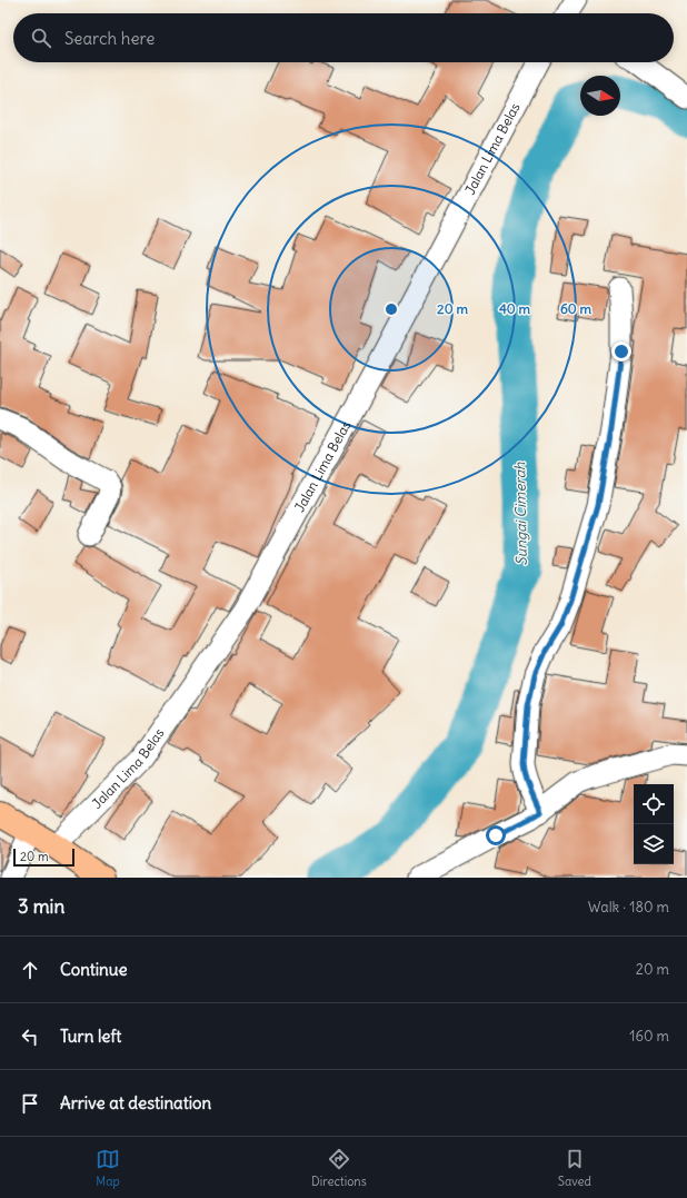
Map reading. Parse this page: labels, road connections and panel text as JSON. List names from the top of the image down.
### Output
{
  "streets": {
    "street": ["Jalan Lima Belas"]
  },
  "water": ["Sungai Cimerah"],
  "scale_bar": "20 m",
  "north": "right",
  "page": {
    "search": "Search here",
    "scale": "20 m",
    "heading": ["3 min", "Walk · 180 m"],
    "list": [
      ["Continue", "20 m"],
      ["Turn left", "160 m"],
      "Arrive at destination"
    ],
    "nav": ["Map", "Directions", "Saved"]
  },
  "rings": ["20 m", "40 m", "60 m"]
}
